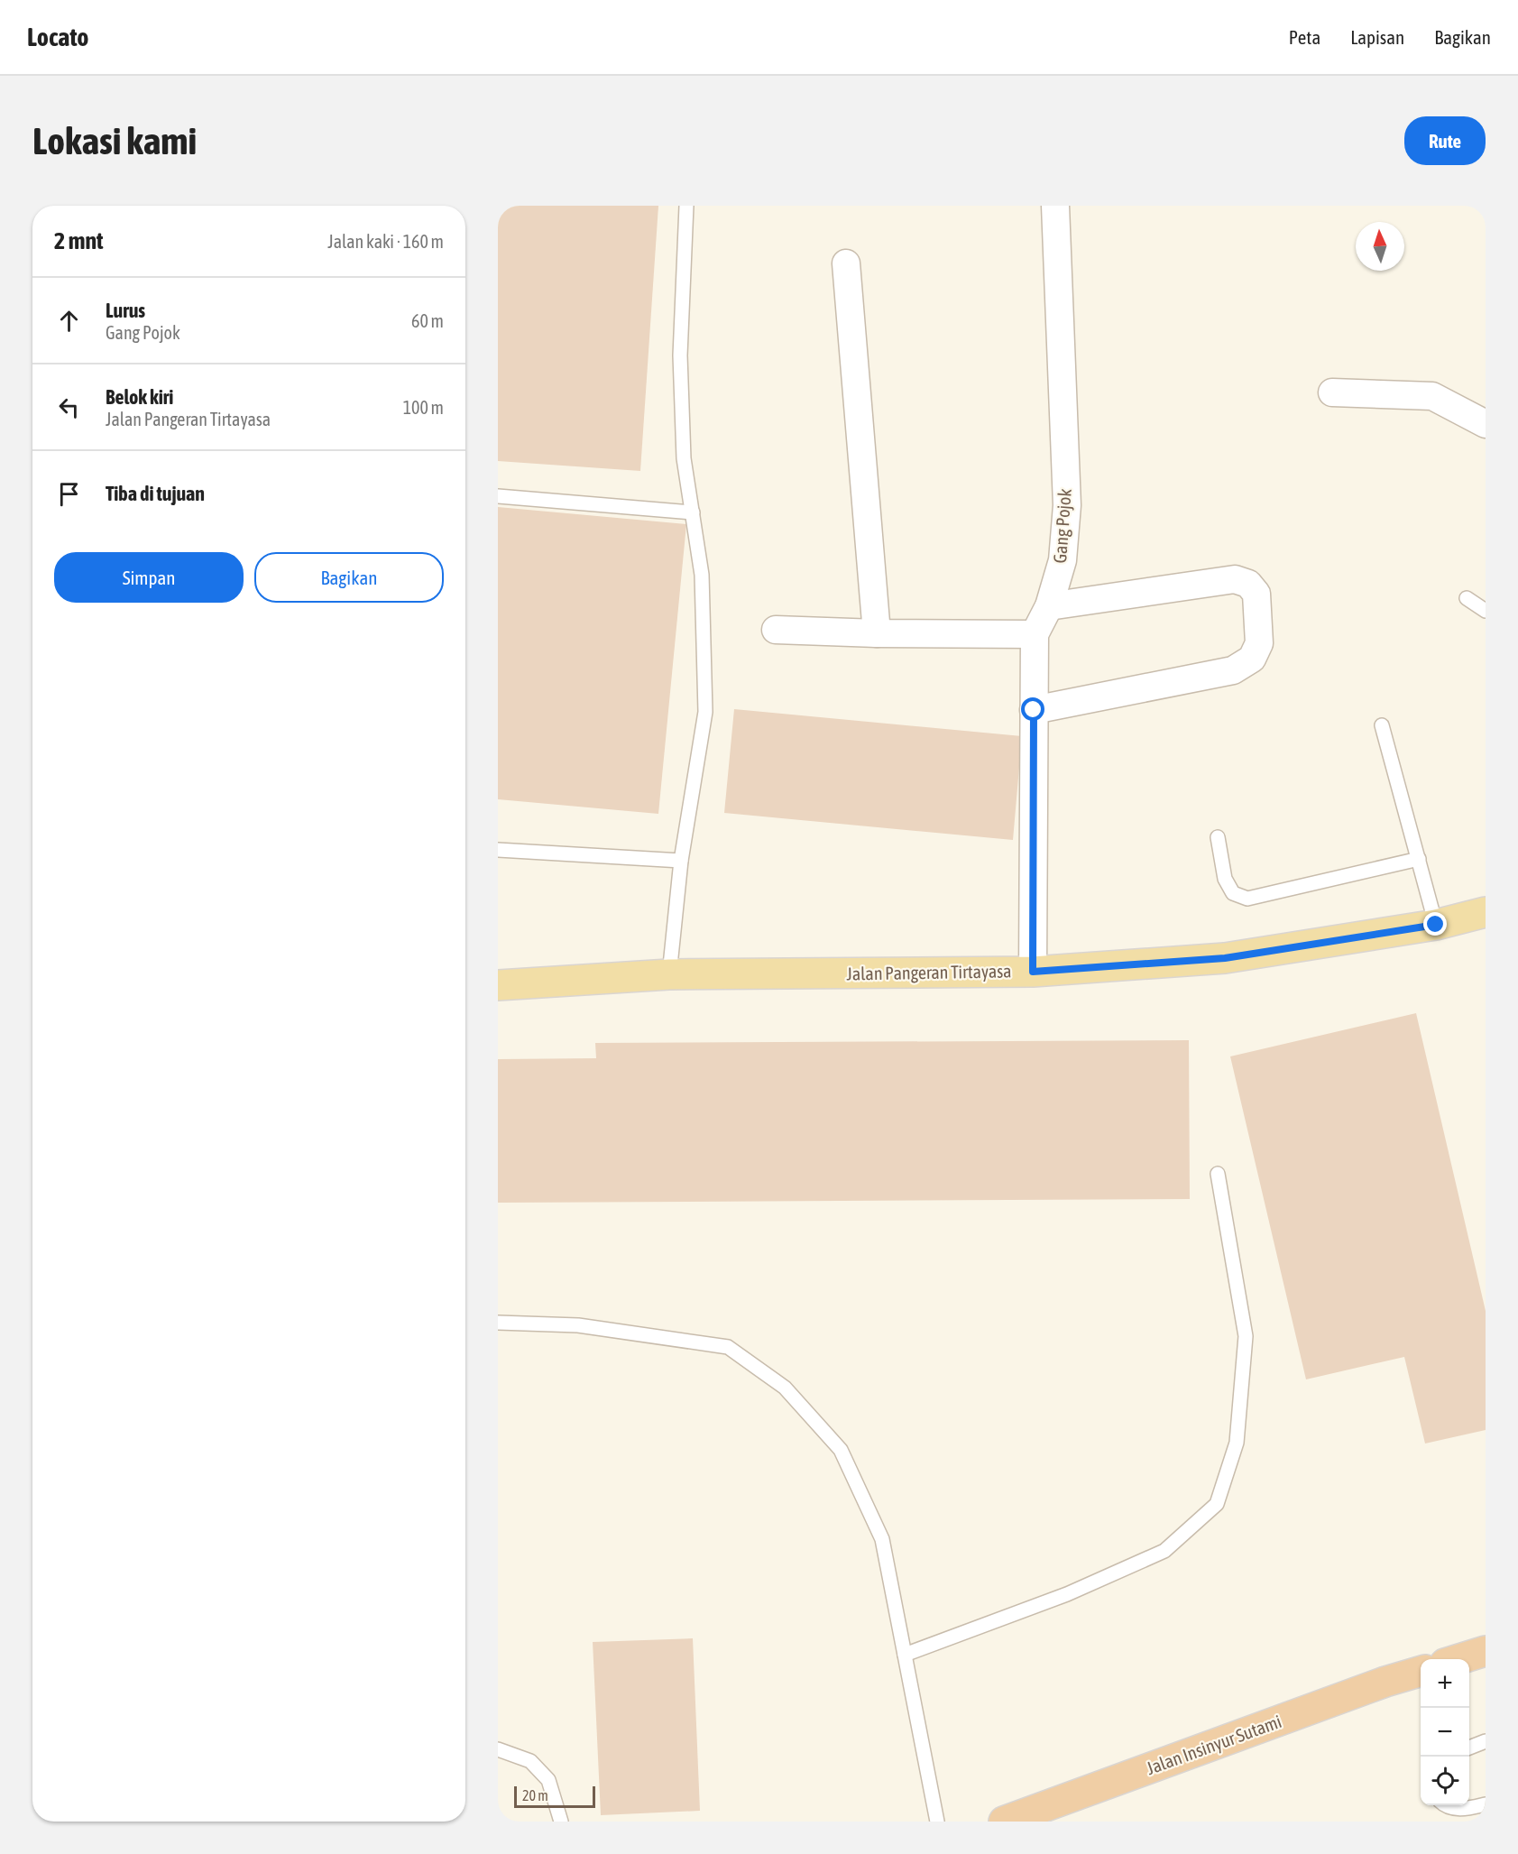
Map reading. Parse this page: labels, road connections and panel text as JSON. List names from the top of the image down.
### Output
{
  "streets": {
    "highway": ["Jalan Insinyur Sutami"],
    "main road": ["Jalan Pangeran Tirtayasa"],
    "street": ["Gang Pojok"]
  },
  "crossings": [
    ["Gang Pojok", "Jalan Pangeran Tirtayasa"]
  ],
  "scale_bar": "20 m",
  "north": "top",
  "page": {
    "header": "Locato",
    "nav": ["Peta", "Lapisan", "Bagikan"],
    "buttons": [
      "Rute",
      ["Simpan", "Bagikan"]
    ],
    "title": "Lokasi kami",
    "heading": ["2 mnt", "Jalan kaki · 160 m"],
    "list": [
      ["Lurus", "Gang Pojok", "60 m"],
      ["Belok kiri", "Jalan Pangeran Tirtayasa", "100 m"],
      "Tiba di tujuan"
    ],
    "map_buttons": ["+", "−"],
    "scale": "20 m"
  }
}
